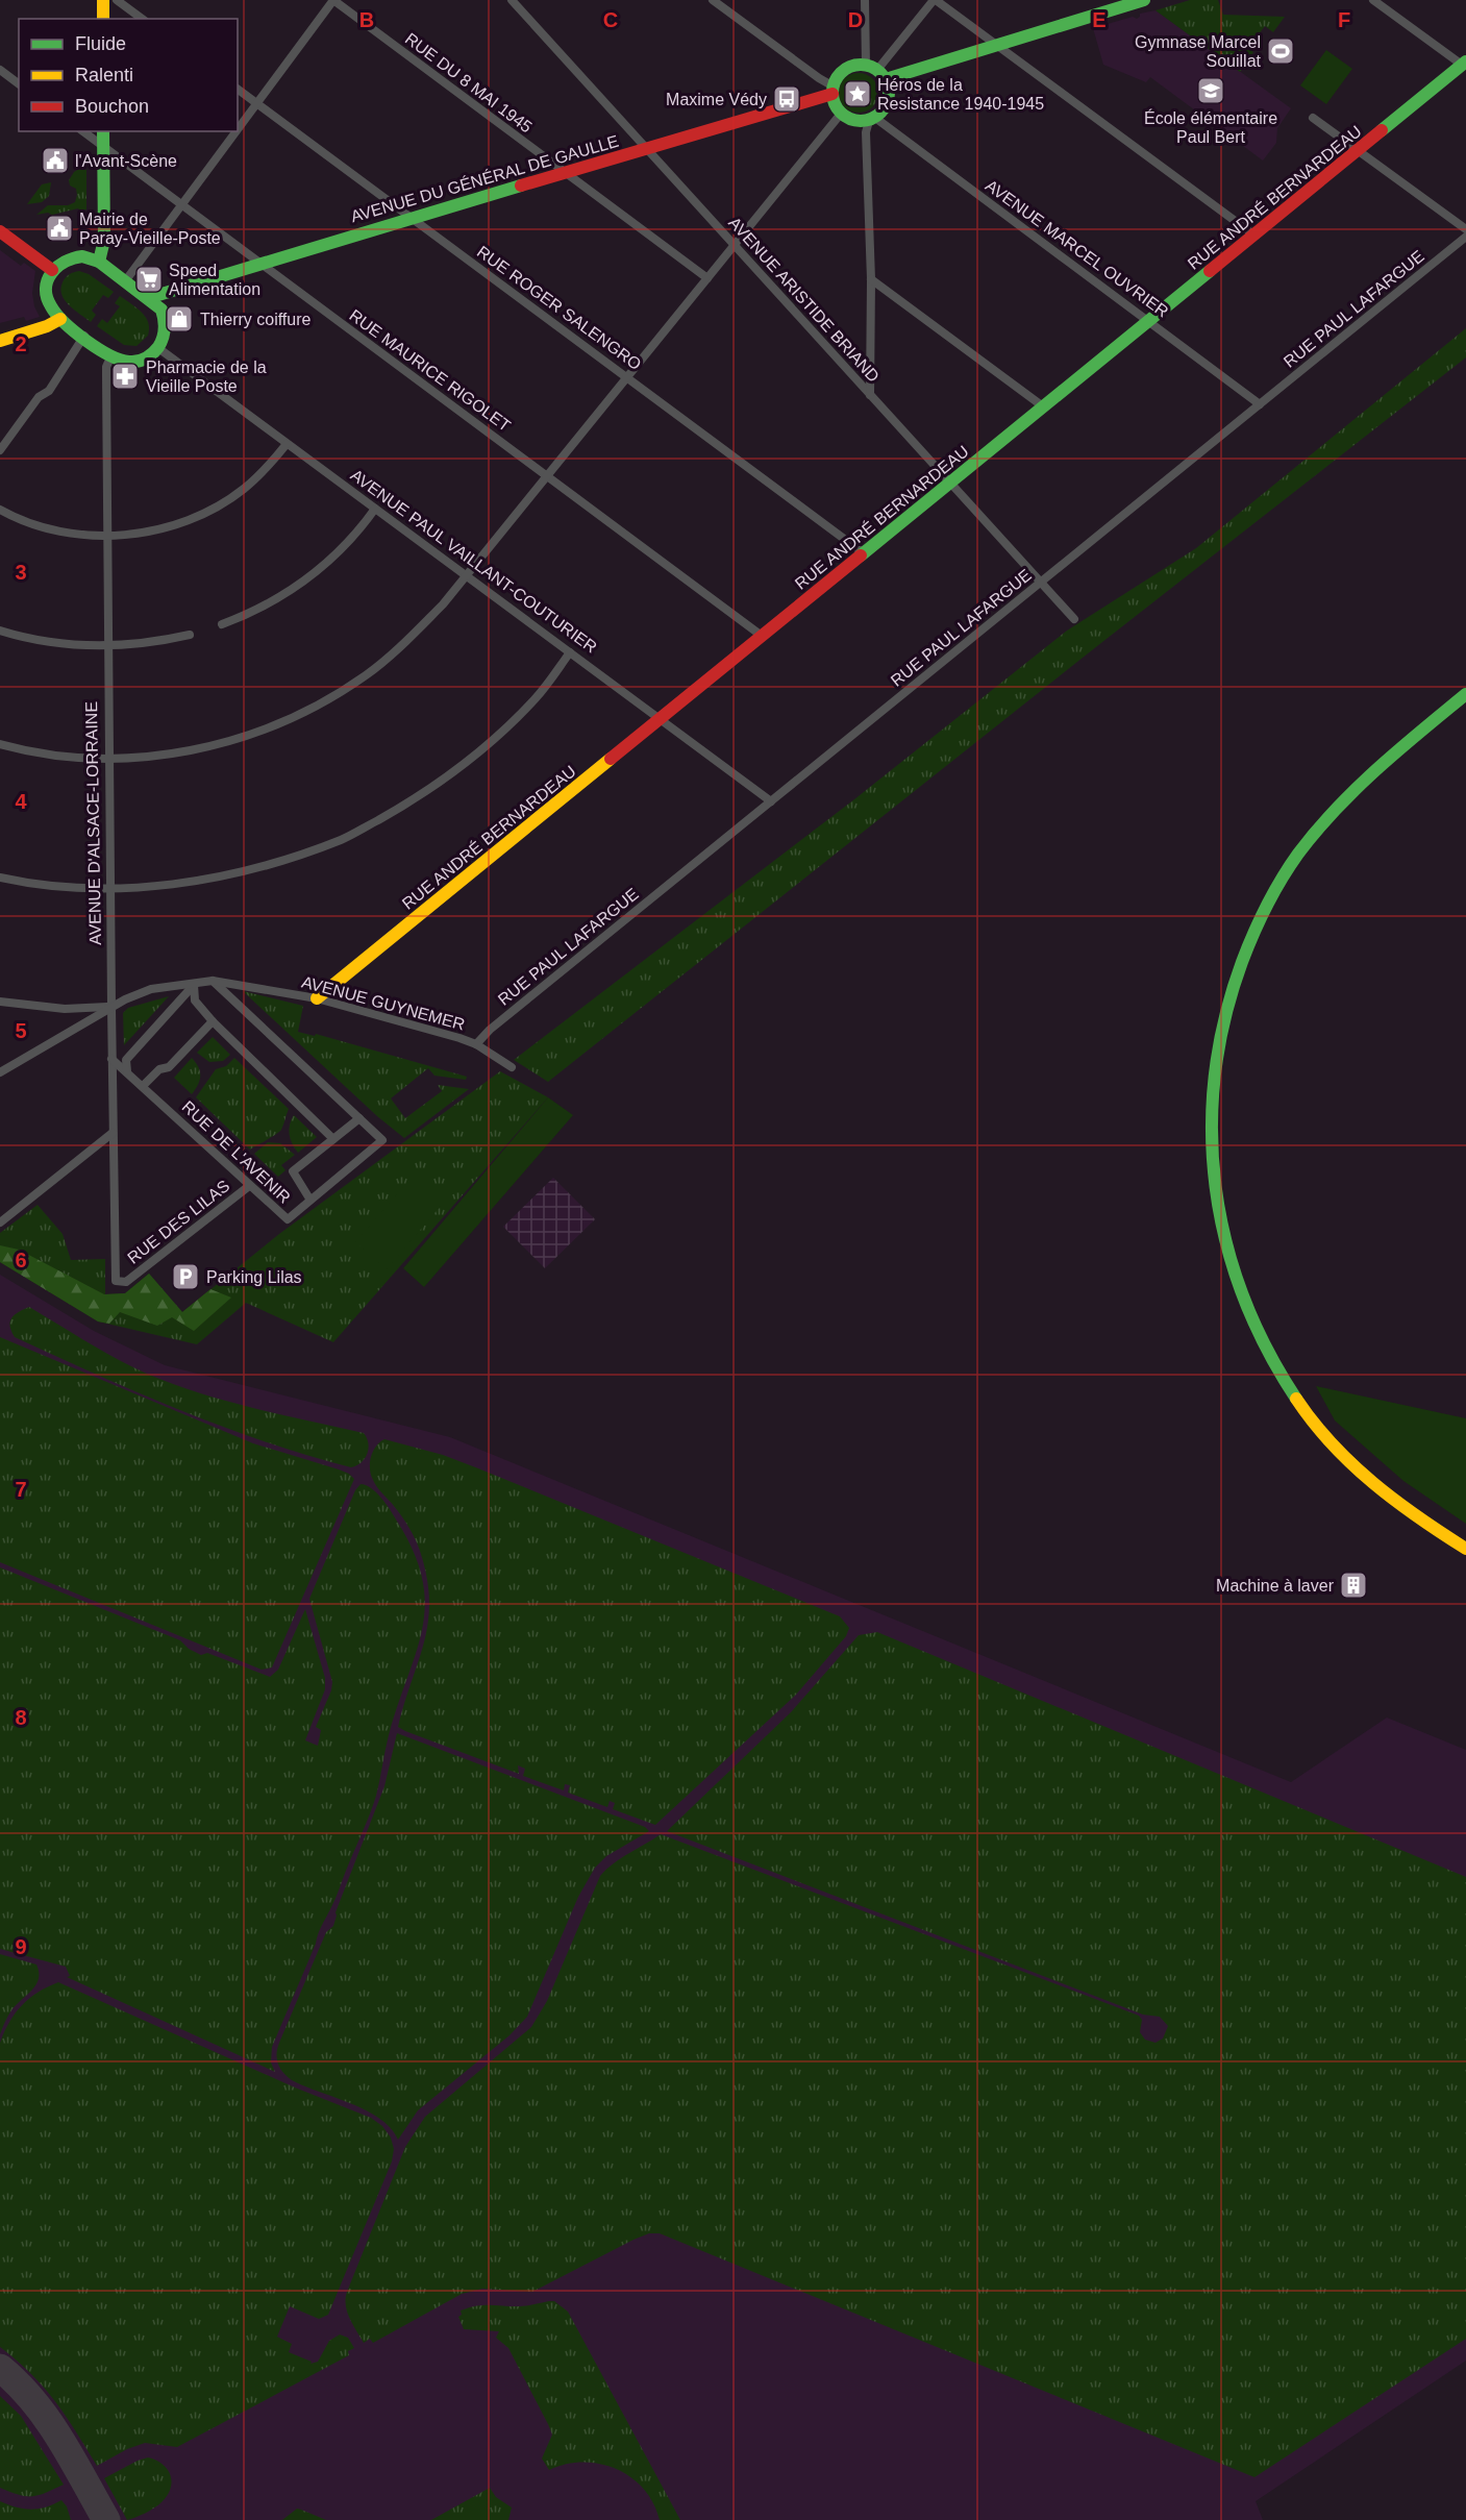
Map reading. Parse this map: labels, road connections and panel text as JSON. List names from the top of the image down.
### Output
{
  "streets": {
    "street": [
      "RUE DU 8 MAI 1945",
      "AVENUE DU GÉNÉRAL DE GAULLE",
      "RUE ANDRÉ BERNARDEAU",
      "AVENUE MARCEL OUVRIER",
      "AVENUE ARISTIDE BRIAND",
      "RUE ROGER SALENGRO",
      "RUE PAUL LAFARGUE",
      "RUE MAURICE RIGOLET",
      "AVENUE PAUL VAILLANT-COUTURIER",
      "AVENUE D'ALSACE-LORRAINE",
      "AVENUE GUYNEMER",
      "RUE DE L'AVENIR",
      "RUE DES LILAS"
    ]
  },
  "crossings": [
    ["RUE DU 8 MAI 1945", "AVENUE DU GÉNÉRAL DE GAULLE"],
    ["AVENUE DU GÉNÉRAL DE GAULLE", "AVENUE MARCEL OUVRIER"],
    ["AVENUE DU GÉNÉRAL DE GAULLE", "AVENUE ARISTIDE BRIAND"],
    ["AVENUE DU GÉNÉRAL DE GAULLE", "RUE ROGER SALENGRO"],
    ["AVENUE DU GÉNÉRAL DE GAULLE", "RUE MAURICE RIGOLET"],
    ["RUE ANDRÉ BERNARDEAU", "AVENUE MARCEL OUVRIER"],
    ["RUE ANDRÉ BERNARDEAU", "AVENUE ARISTIDE BRIAND"],
    ["RUE ANDRÉ BERNARDEAU", "RUE ROGER SALENGRO"],
    ["RUE ANDRÉ BERNARDEAU", "RUE MAURICE RIGOLET"],
    ["RUE ANDRÉ BERNARDEAU", "AVENUE PAUL VAILLANT-COUTURIER"],
    ["RUE ANDRÉ BERNARDEAU", "AVENUE GUYNEMER"],
    ["AVENUE MARCEL OUVRIER", "RUE PAUL LAFARGUE"],
    ["AVENUE ARISTIDE BRIAND", "RUE PAUL LAFARGUE"],
    ["RUE PAUL LAFARGUE", "AVENUE PAUL VAILLANT-COUTURIER"],
    ["RUE PAUL LAFARGUE", "AVENUE GUYNEMER"],
    ["AVENUE D'ALSACE-LORRAINE", "AVENUE GUYNEMER"],
    ["AVENUE D'ALSACE-LORRAINE", "RUE DE L'AVENIR"],
    ["AVENUE D'ALSACE-LORRAINE", "RUE DES LILAS"],
    ["AVENUE GUYNEMER", "RUE DE L'AVENIR"],
    ["RUE DE L'AVENIR", "RUE DES LILAS"]
  ],
  "places": {
    "sports": ["Gymnase Marcel Souillat"],
    "school or university": ["École élémentaire Paul Bert"],
    "place": ["Héros de la Resistance 1940-1945"],
    "bus stop": ["Maxime Védy"],
    "public building": ["l'Avant-Scène", "Mairie de Paray-Vieille-Poste"],
    "supermarket": ["Speed Alimentation"],
    "shop": ["Thierry coiffure"],
    "pharmacy": ["Pharmacie de la Vieille Poste"],
    "parking": ["Parking Lilas"],
    "building": ["Machine à laver"]
  },
  "legend": ["Fluide", "Ralenti", "Bouchon"],
  "grid": {
    "columns": [
      "B",
      "C",
      "D",
      "E",
      "F"
    ],
    "rows": [
      "2",
      "3",
      "4",
      "5",
      "6",
      "7",
      "8",
      "9"
    ]
  }
}
